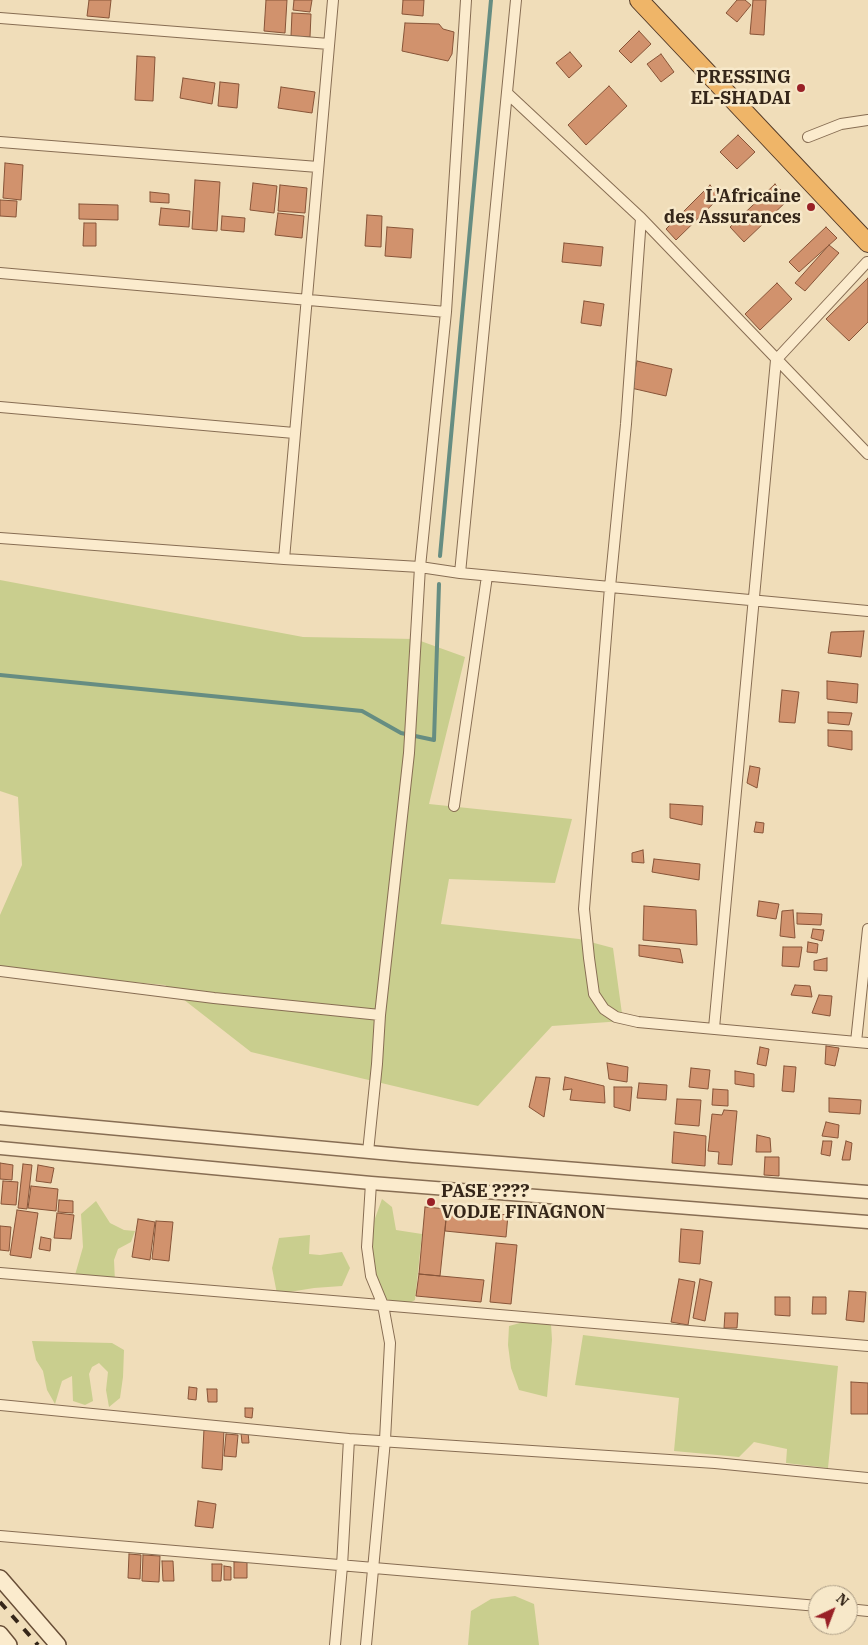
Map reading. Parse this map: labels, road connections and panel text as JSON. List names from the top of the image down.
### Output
{
  "places": ["PRESSING EL-SHADAI", "L'Africaine des Assurances", "PASE ???? VODJE FINAGNON"],
  "north": "top right"
}
